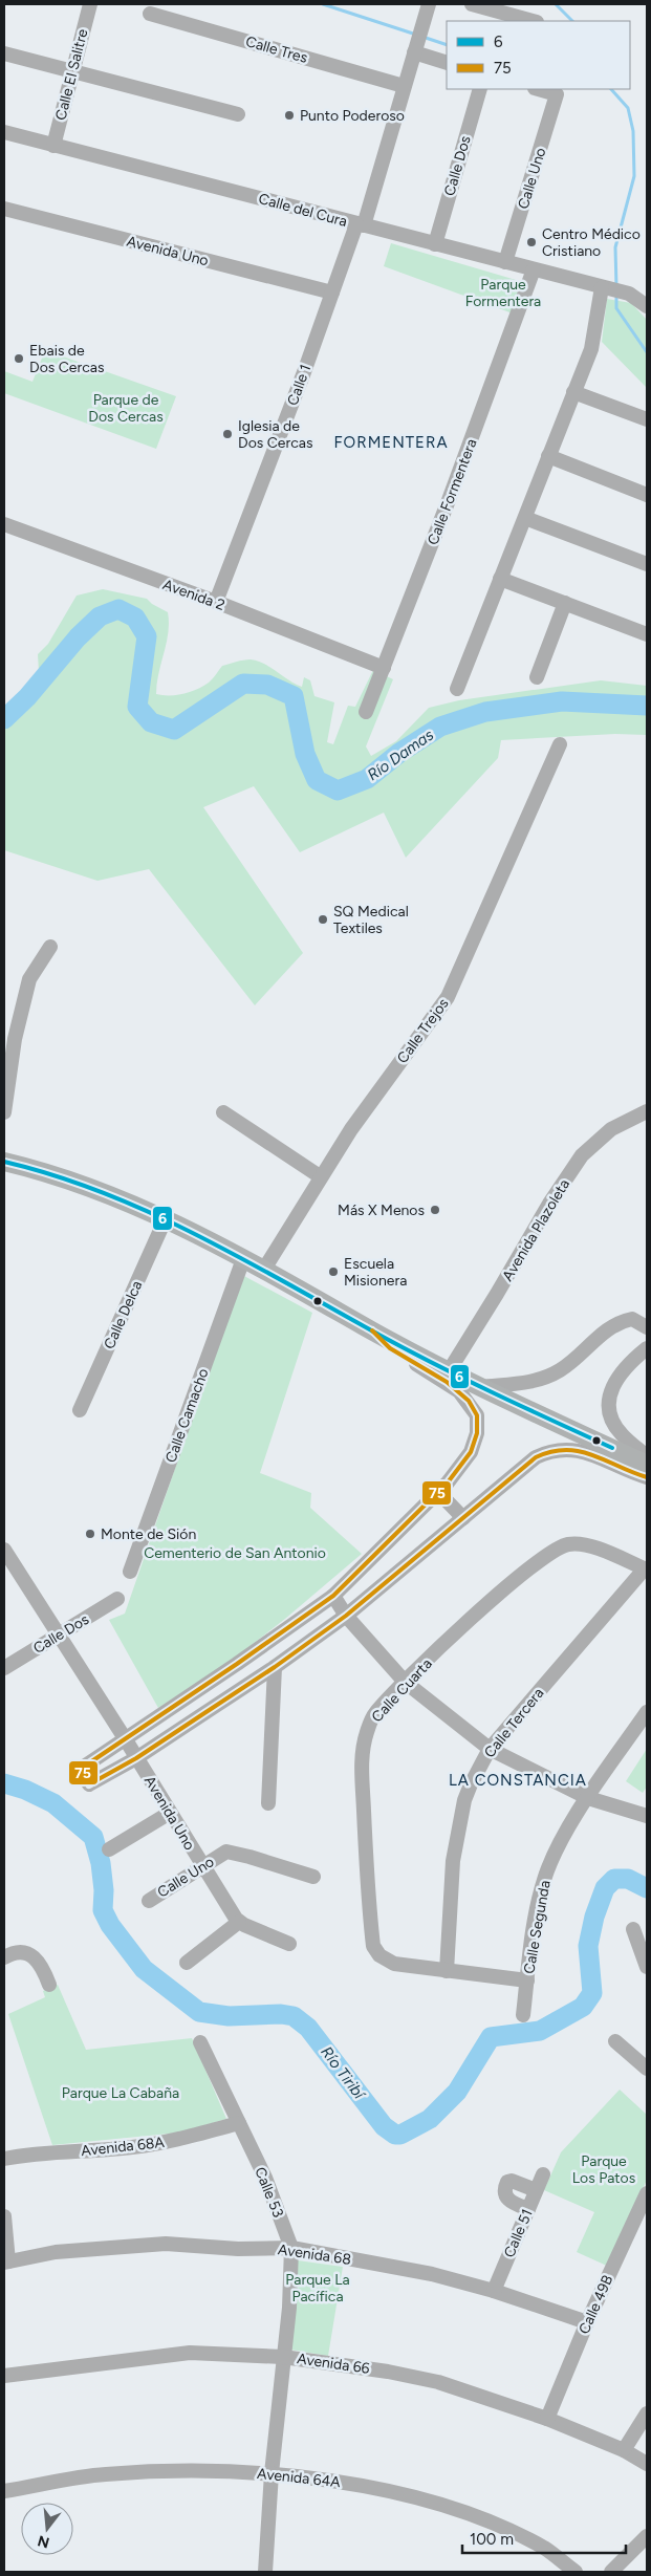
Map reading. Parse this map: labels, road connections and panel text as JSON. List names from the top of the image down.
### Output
{
  "streets": {
    "street": [
      "Calle Tres",
      "Calle El Salitre",
      "Calle Dos",
      "Calle Uno",
      "Calle del Cura",
      "Avenida Uno",
      "Calle 1",
      "Calle Formentera",
      "Avenida 2",
      "Calle Trejos",
      "Avenida Plazoleta",
      "Calle Delca",
      "Calle Camacho",
      "Calle Cuarta",
      "Calle Tercera",
      "Calle Segunda",
      "Avenida 68A",
      "Calle 53",
      "Calle 51",
      "Avenida 68",
      "Calle 49B",
      "Avenida 66",
      "Avenida 64A"
    ]
  },
  "crossings": [
    ["Calle Tres", "Calle 1"],
    ["Calle El Salitre", "Calle del Cura"],
    ["Calle Dos", "Calle del Cura"],
    ["Calle Dos", "Avenida Uno"],
    ["Calle Uno", "Calle del Cura"],
    ["Calle Uno", "Avenida Uno"],
    ["Calle del Cura", "Calle 1"],
    ["Calle del Cura", "Calle Formentera"],
    ["Avenida Uno", "Calle 1"],
    ["Calle 1", "Avenida 2"],
    ["Calle Formentera", "Avenida 2"],
    ["Calle Cuarta", "Calle Tercera"],
    ["Calle Cuarta", "Calle Segunda"],
    ["Avenida 68A", "Calle 53"],
    ["Calle 53", "Avenida 68"],
    ["Calle 53", "Avenida 66"],
    ["Calle 53", "Avenida 64A"],
    ["Calle 51", "Avenida 68"],
    ["Avenida 68", "Calle 49B"],
    ["Calle 49B", "Avenida 66"]
  ],
  "districts": ["FORMENTERA", "LA CONSTANCIA"],
  "water": ["Río Damas", "Río Tiribí"],
  "parks": [
    "Parque Formentera",
    "Parque de Dos Cercas",
    "Cementerio de San Antonio",
    "Parque La Cabaña",
    "Parque Los Patos",
    "Parque La Pacífica"
  ],
  "places": [
    "Punto Poderoso",
    "Centro Médico Cristiano",
    "Ebais de Dos Cercas",
    "Iglesia de Dos Cercas",
    "SQ Medical Textiles",
    "Más X Menos",
    "Escuela Misionera",
    "Monte de Sión"
  ],
  "lines": ["transit line 6", "transit line 75"],
  "legend": ["6", "75"],
  "scale_bar": "100 m",
  "north": "bottom"
}
